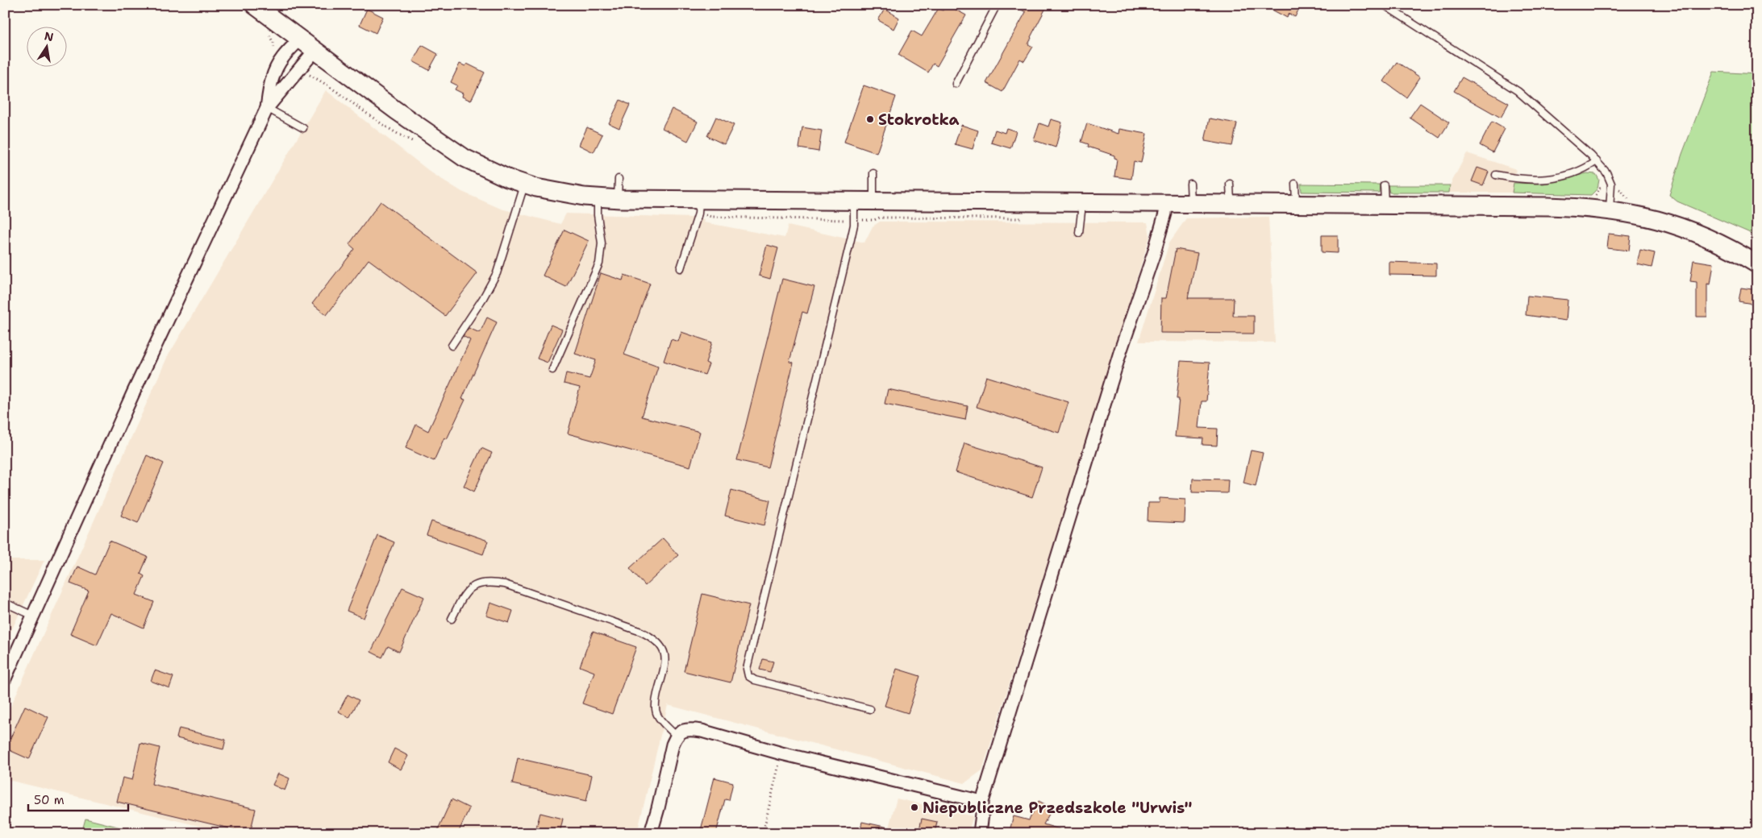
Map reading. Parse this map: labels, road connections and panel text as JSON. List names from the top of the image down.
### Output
{
  "places": ["Stokrotka", "Niepubliczne Przedszkole \"Urwis\""],
  "scale_bar": "50 m",
  "north": "top"
}
